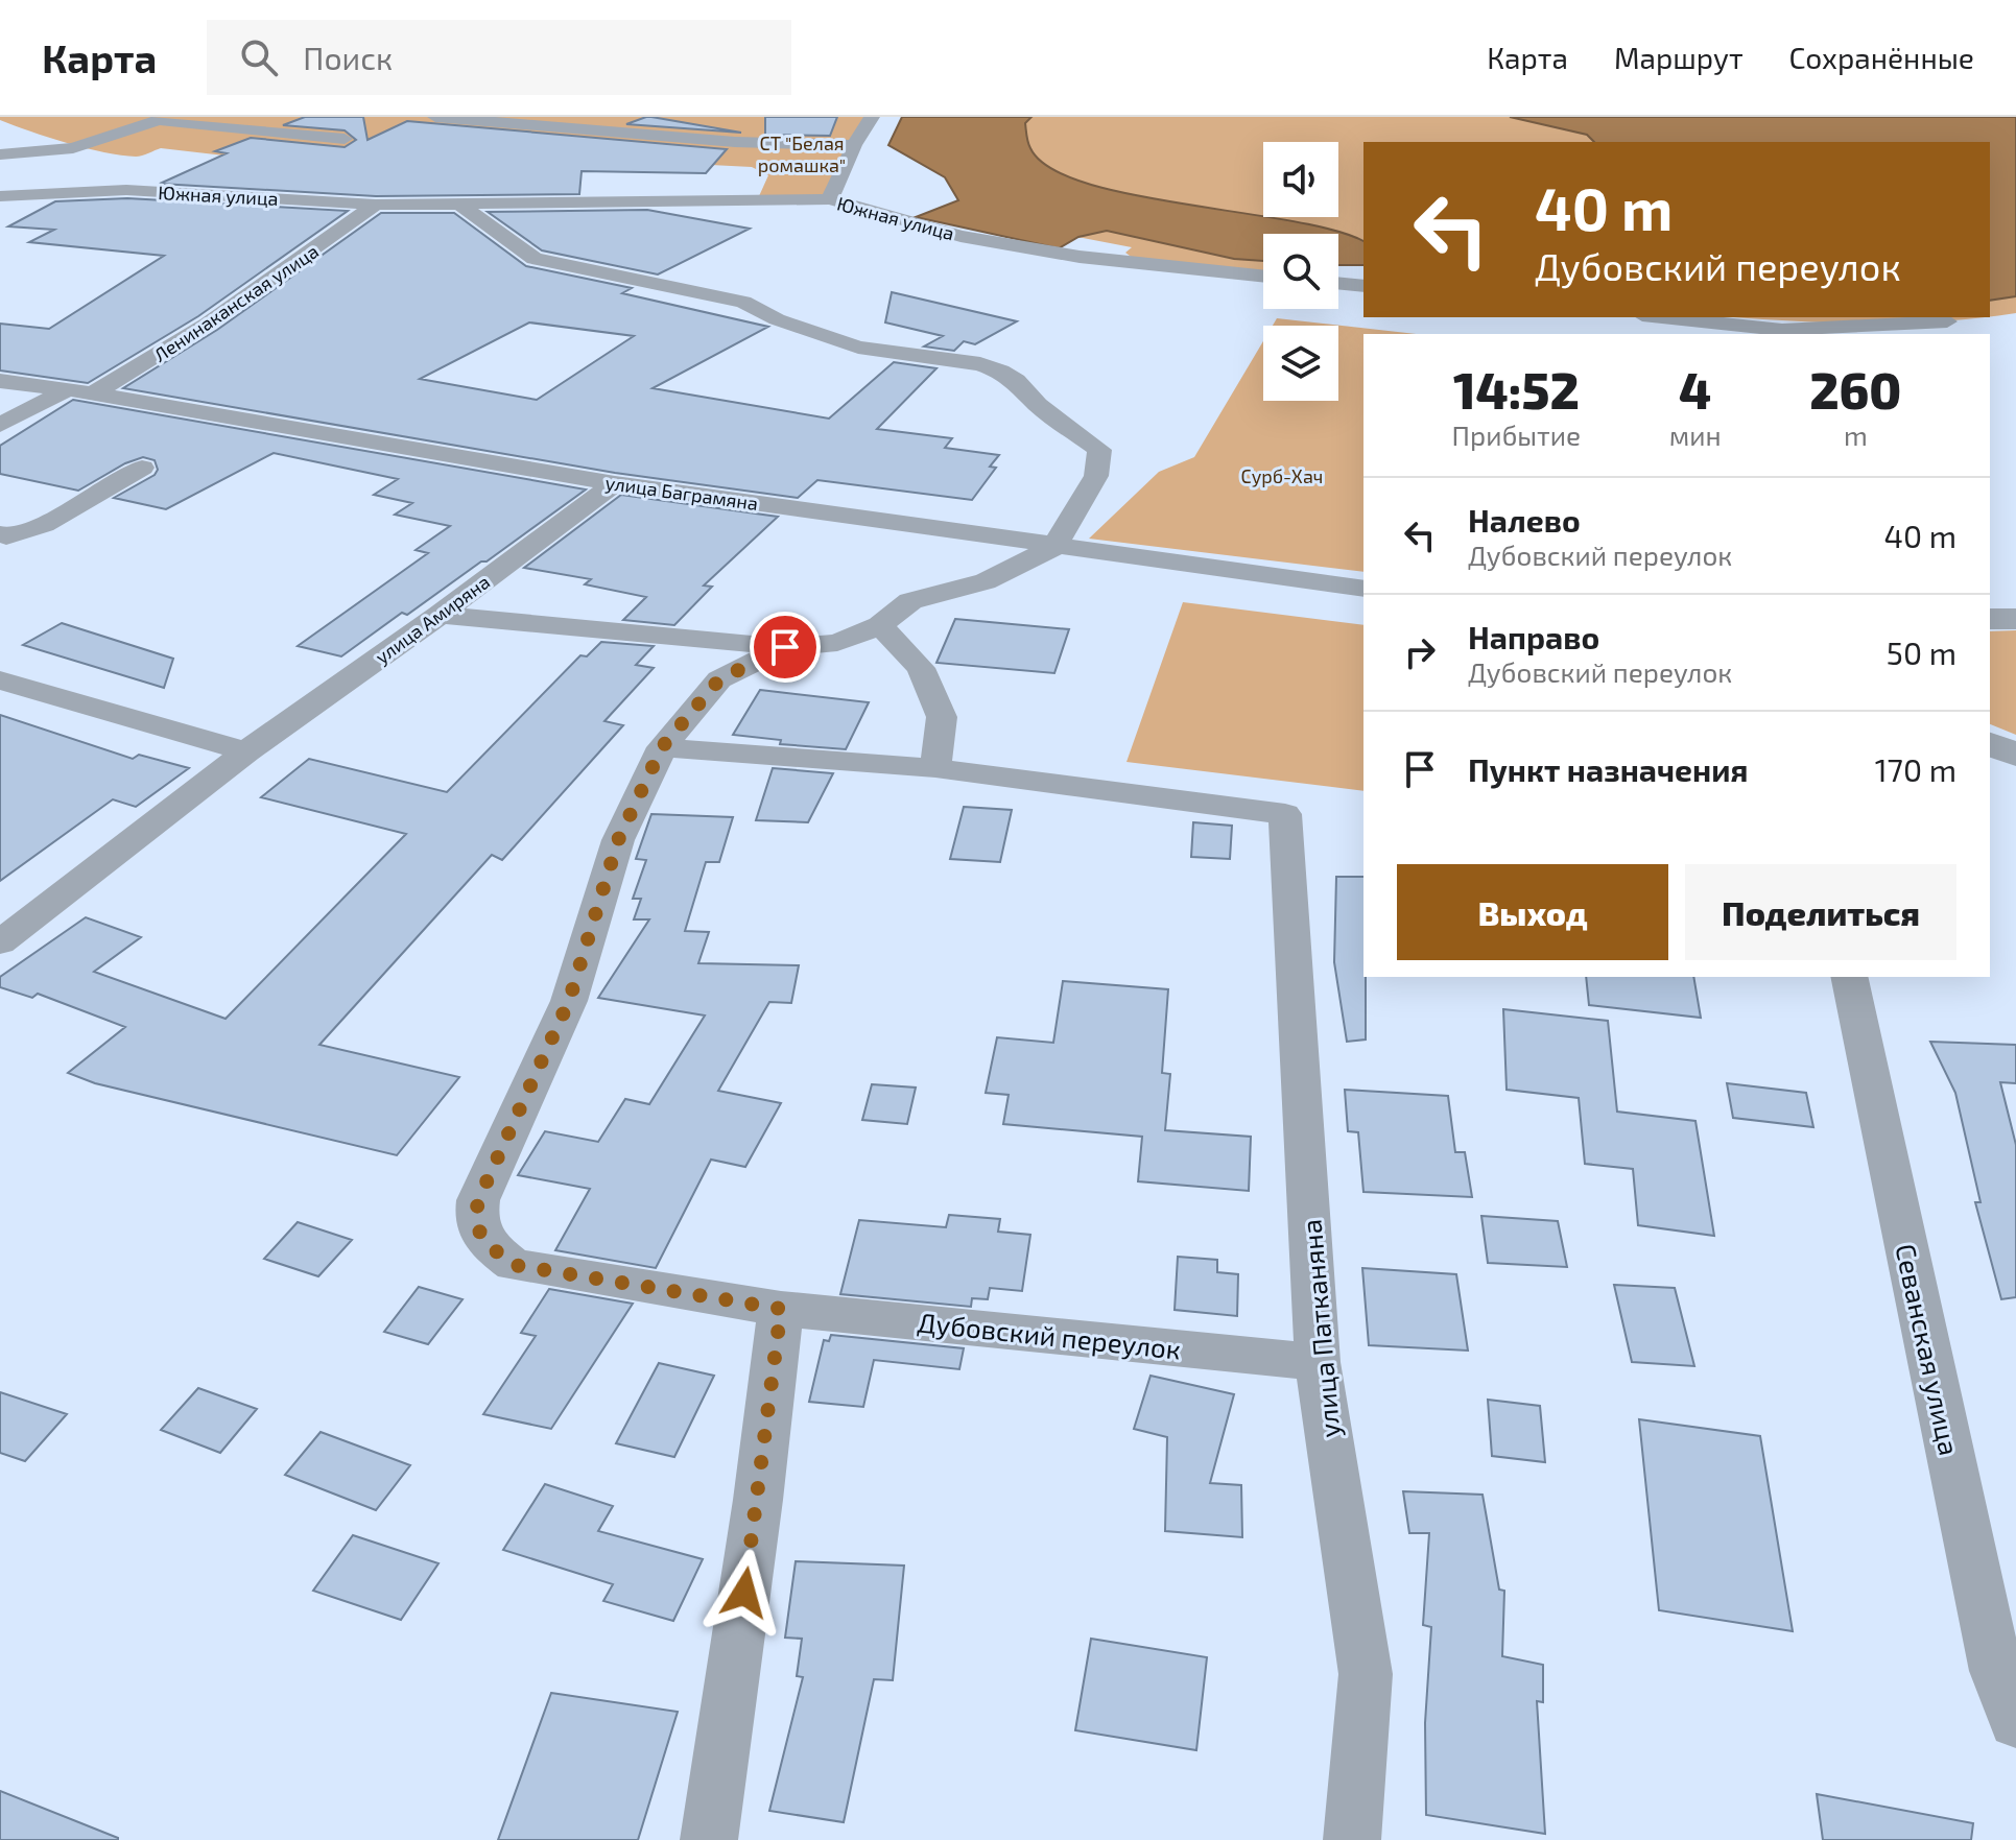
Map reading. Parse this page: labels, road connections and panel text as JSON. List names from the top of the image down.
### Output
{
  "streets": {
    "street": [
      "Южная улица",
      "Ленинаканская улица",
      "улица Баграмяна",
      "улица Амиряна",
      "улица Патканяна",
      "Дубовский переулок",
      "Севанская улица"
    ]
  },
  "crossings": [
    ["Южная улица", "Ленинаканская улица"],
    ["Ленинаканская улица", "улица Баграмяна"],
    ["улица Баграмяна", "улица Амиряна"],
    ["улица Патканяна", "Дубовский переулок"]
  ],
  "parks": ["СТ \"Белая ромашка\"", "Сурб-Хач"],
  "page": {
    "header": "Карта",
    "search": "Поиск",
    "nav": ["Карта", "Маршрут", "Сохранённые"],
    "turn": ["40 m", "Дубовский переулок"],
    "eta": [
      "14:52",
      "Прибытие",
      "4",
      "мин",
      "260",
      "m"
    ],
    "list": [
      {
        "name": "Налево",
        "note": "Дубовский переулок",
        "value": "40 m"
      },
      {
        "name": "Направо",
        "note": "Дубовский переулок",
        "value": "50 m"
      },
      {
        "name": "Пункт назначения",
        "value": "170 m"
      }
    ],
    "buttons": ["Выход", "Поделиться"]
  }
}
